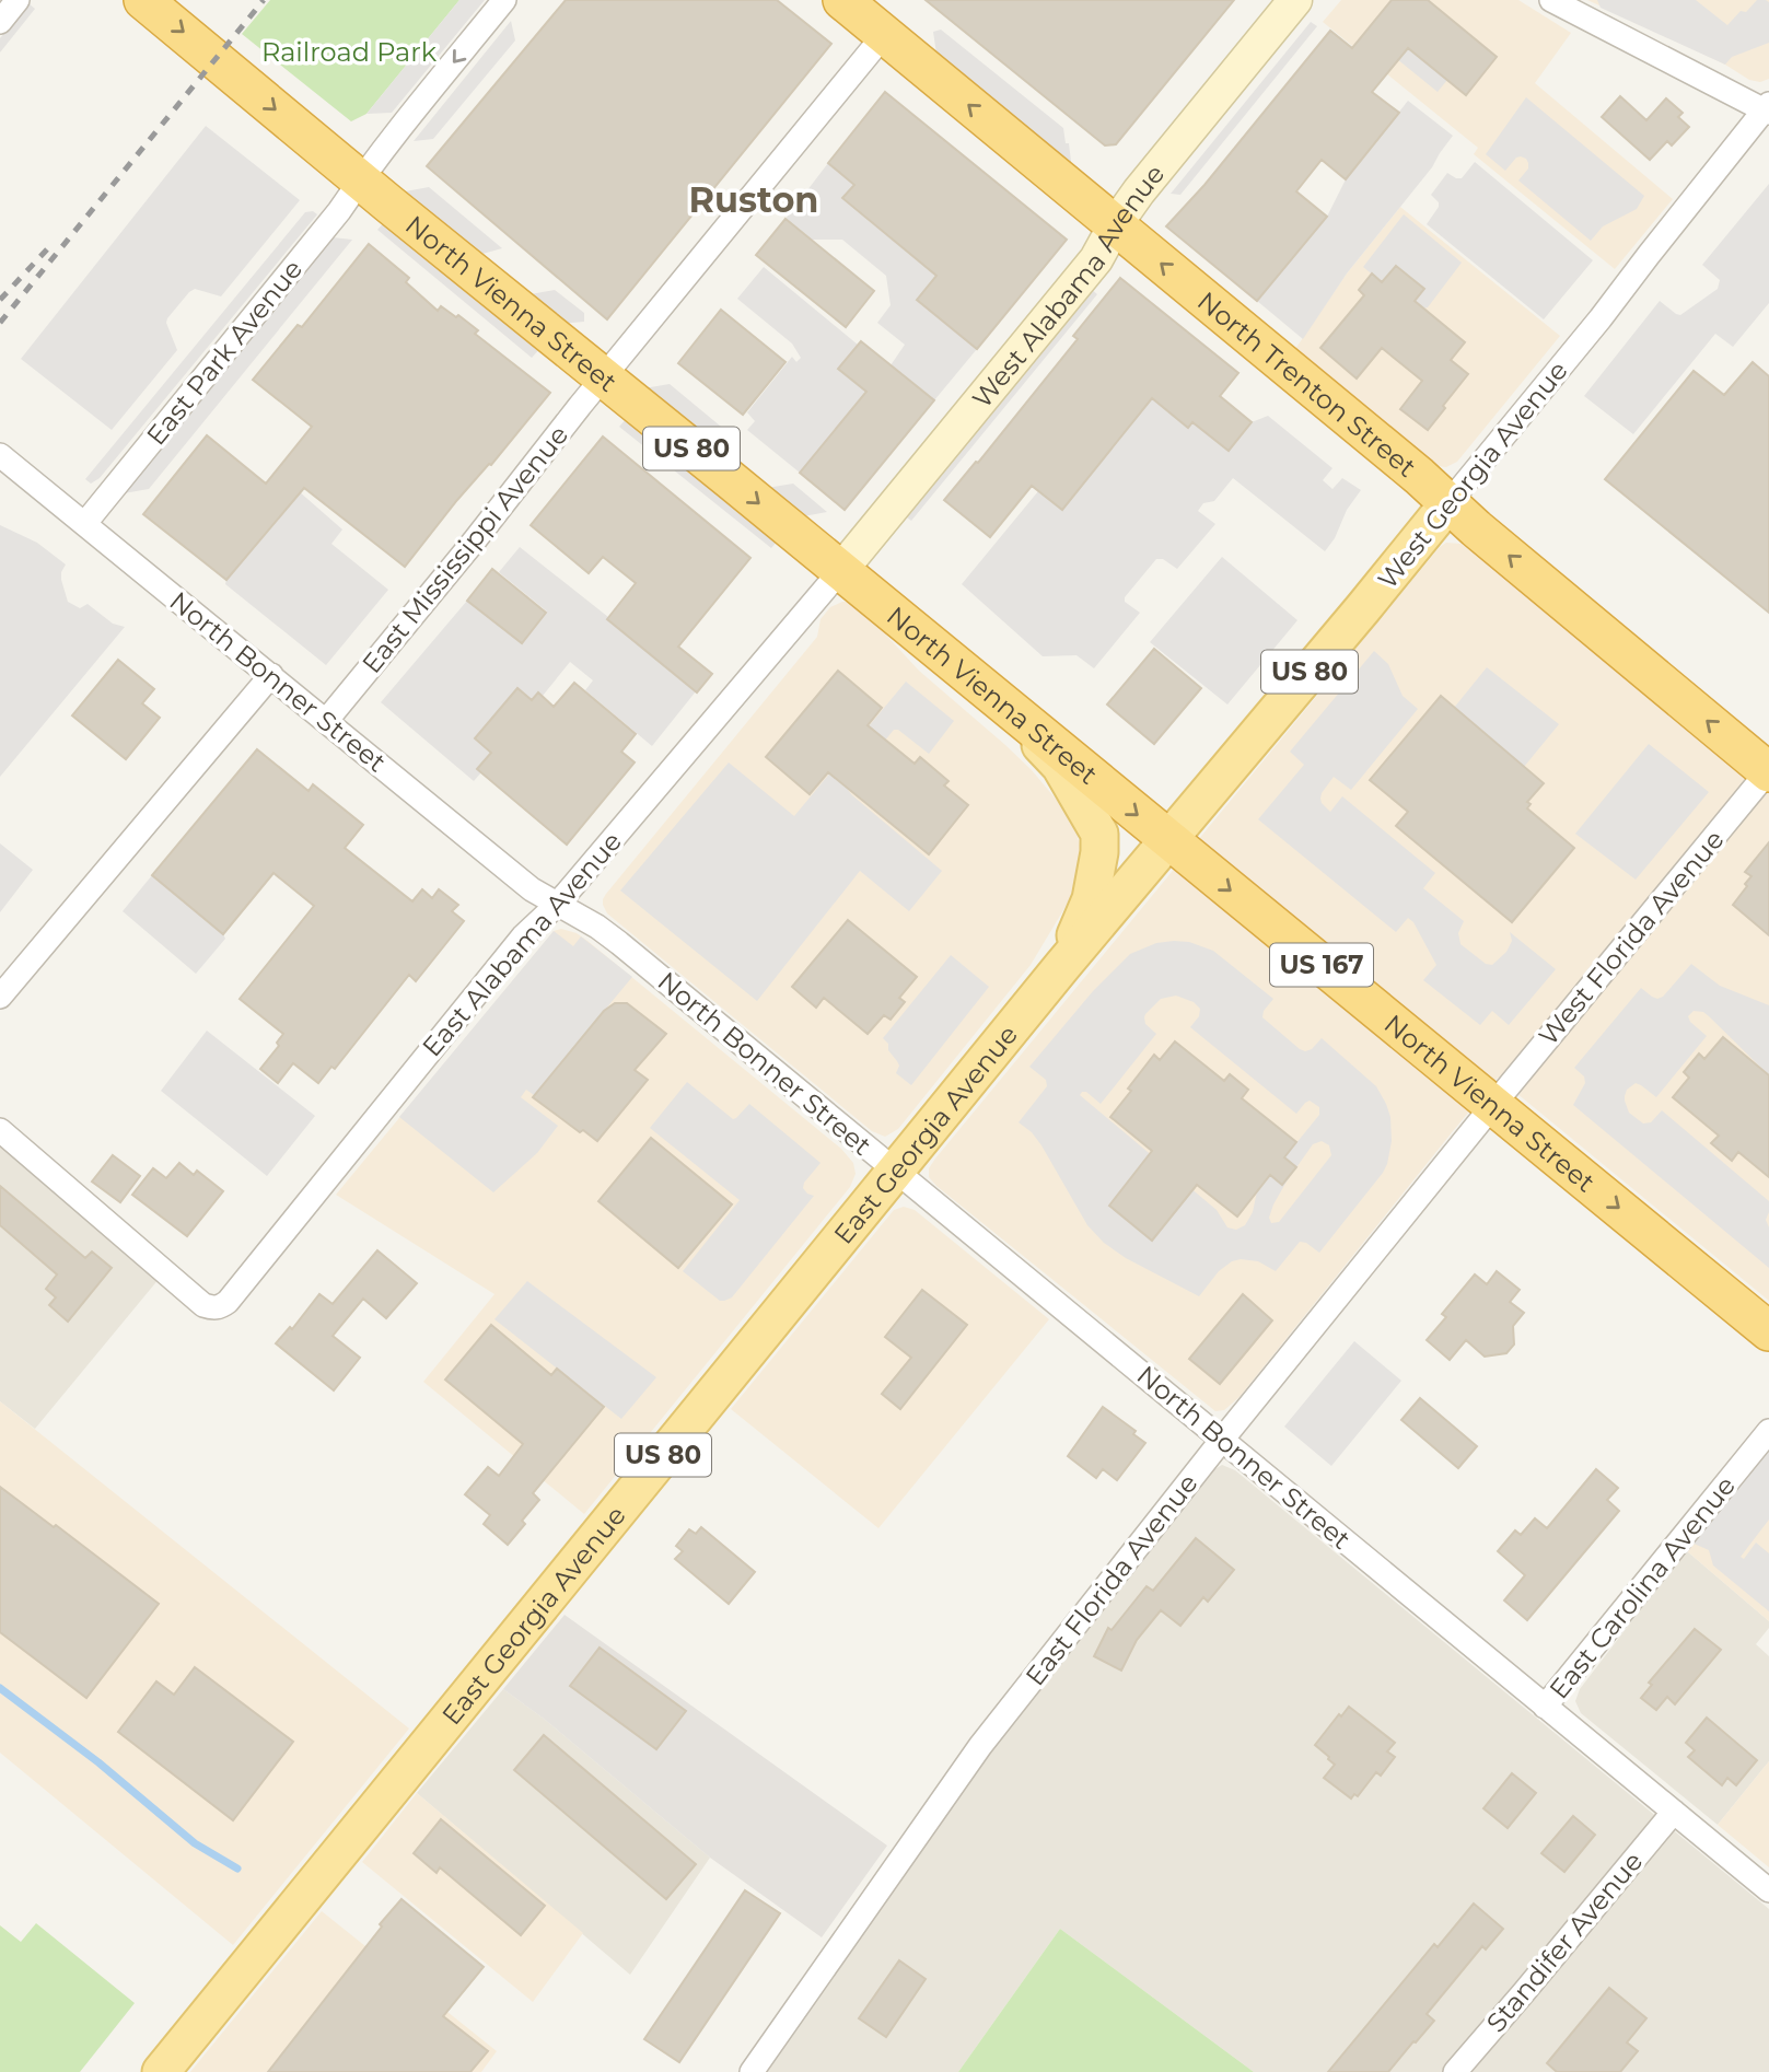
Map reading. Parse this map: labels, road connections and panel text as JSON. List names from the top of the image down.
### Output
{
  "streets": {
    "highway": [
      "North Vienna Street",
      "North Trenton Street",
      "US 80",
      "US 167"
    ],
    "main road": ["West Alabama Avenue", "West Georgia Avenue", "East Georgia Avenue"],
    "street": [
      "East Park Avenue",
      "East Mississippi Avenue",
      "North Bonner Street",
      "West Florida Avenue",
      "East Alabama Avenue",
      "East Florida Avenue",
      "East Carolina Avenue",
      "Standifer Avenue"
    ]
  },
  "crossings": [
    ["West Alabama Avenue", "North Vienna Street"],
    ["West Alabama Avenue", "North Trenton Street"],
    ["West Alabama Avenue", "East Alabama Avenue"],
    ["North Vienna Street", "East Park Avenue"],
    ["North Vienna Street", "West Georgia Avenue"],
    ["North Vienna Street", "East Mississippi Avenue"],
    ["North Vienna Street", "West Florida Avenue"],
    ["North Vienna Street", "East Alabama Avenue"],
    ["North Vienna Street", "East Georgia Avenue"],
    ["North Vienna Street", "East Florida Avenue"],
    ["East Park Avenue", "North Bonner Street"],
    ["North Trenton Street", "West Georgia Avenue"],
    ["North Trenton Street", "East Mississippi Avenue"],
    ["North Trenton Street", "West Florida Avenue"],
    ["West Georgia Avenue", "East Georgia Avenue"],
    ["East Mississippi Avenue", "North Bonner Street"],
    ["North Bonner Street", "East Alabama Avenue"],
    ["North Bonner Street", "East Georgia Avenue"],
    ["North Bonner Street", "East Florida Avenue"],
    ["North Bonner Street", "East Carolina Avenue"],
    ["North Bonner Street", "Standifer Avenue"],
    ["West Florida Avenue", "East Florida Avenue"]
  ],
  "one_way": ["North Vienna Street", "North Trenton Street"],
  "districts": ["Ruston"],
  "parks": ["Railroad Park"]
}
